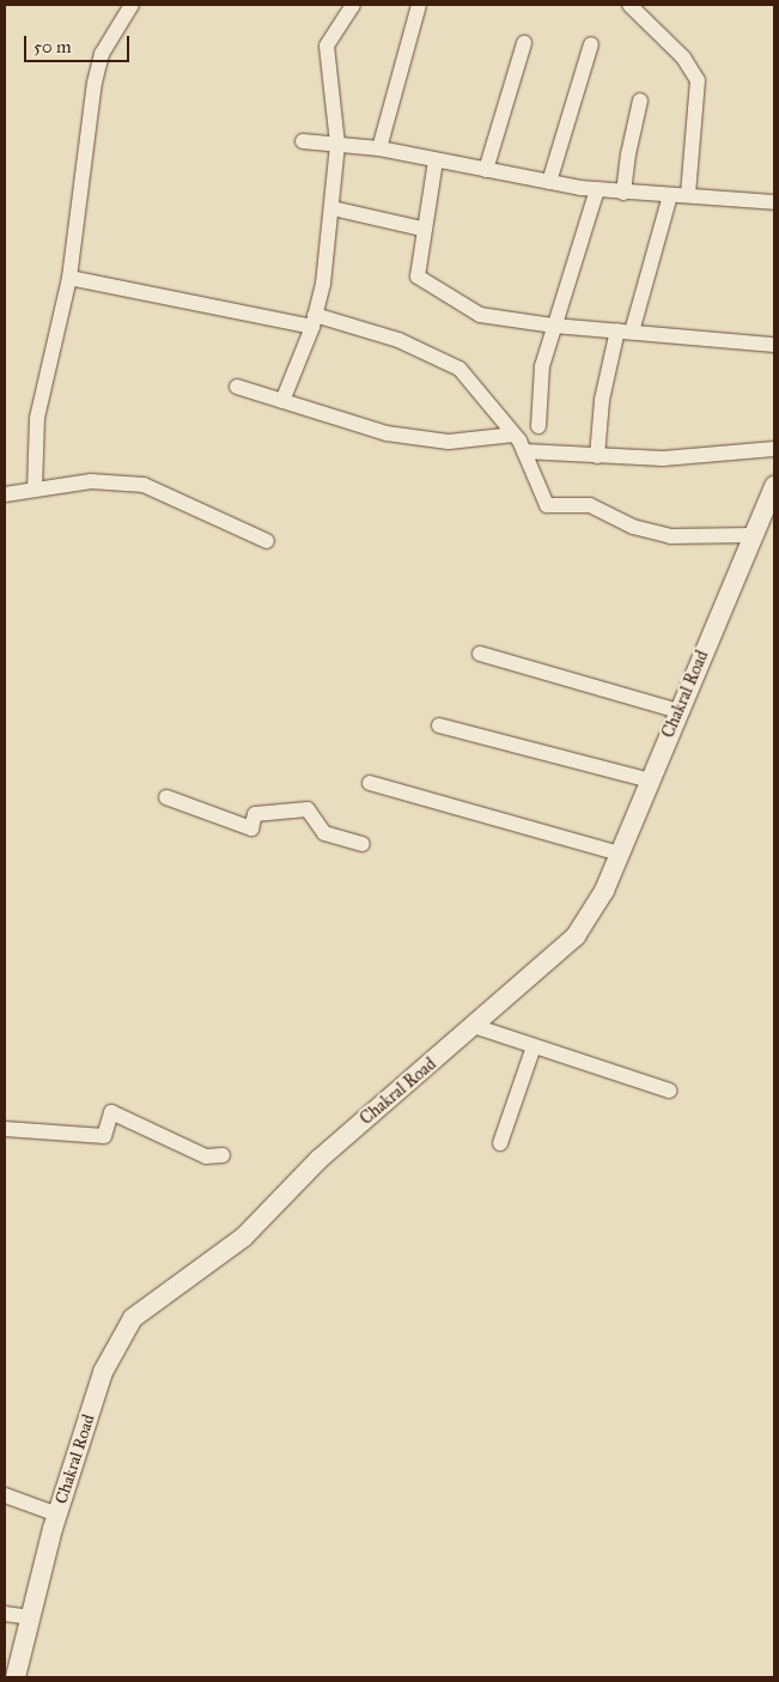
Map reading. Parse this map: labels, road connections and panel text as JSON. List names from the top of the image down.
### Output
{
  "streets": {
    "street": ["Chakral Road"]
  },
  "scale_bar": "50 m"
}
